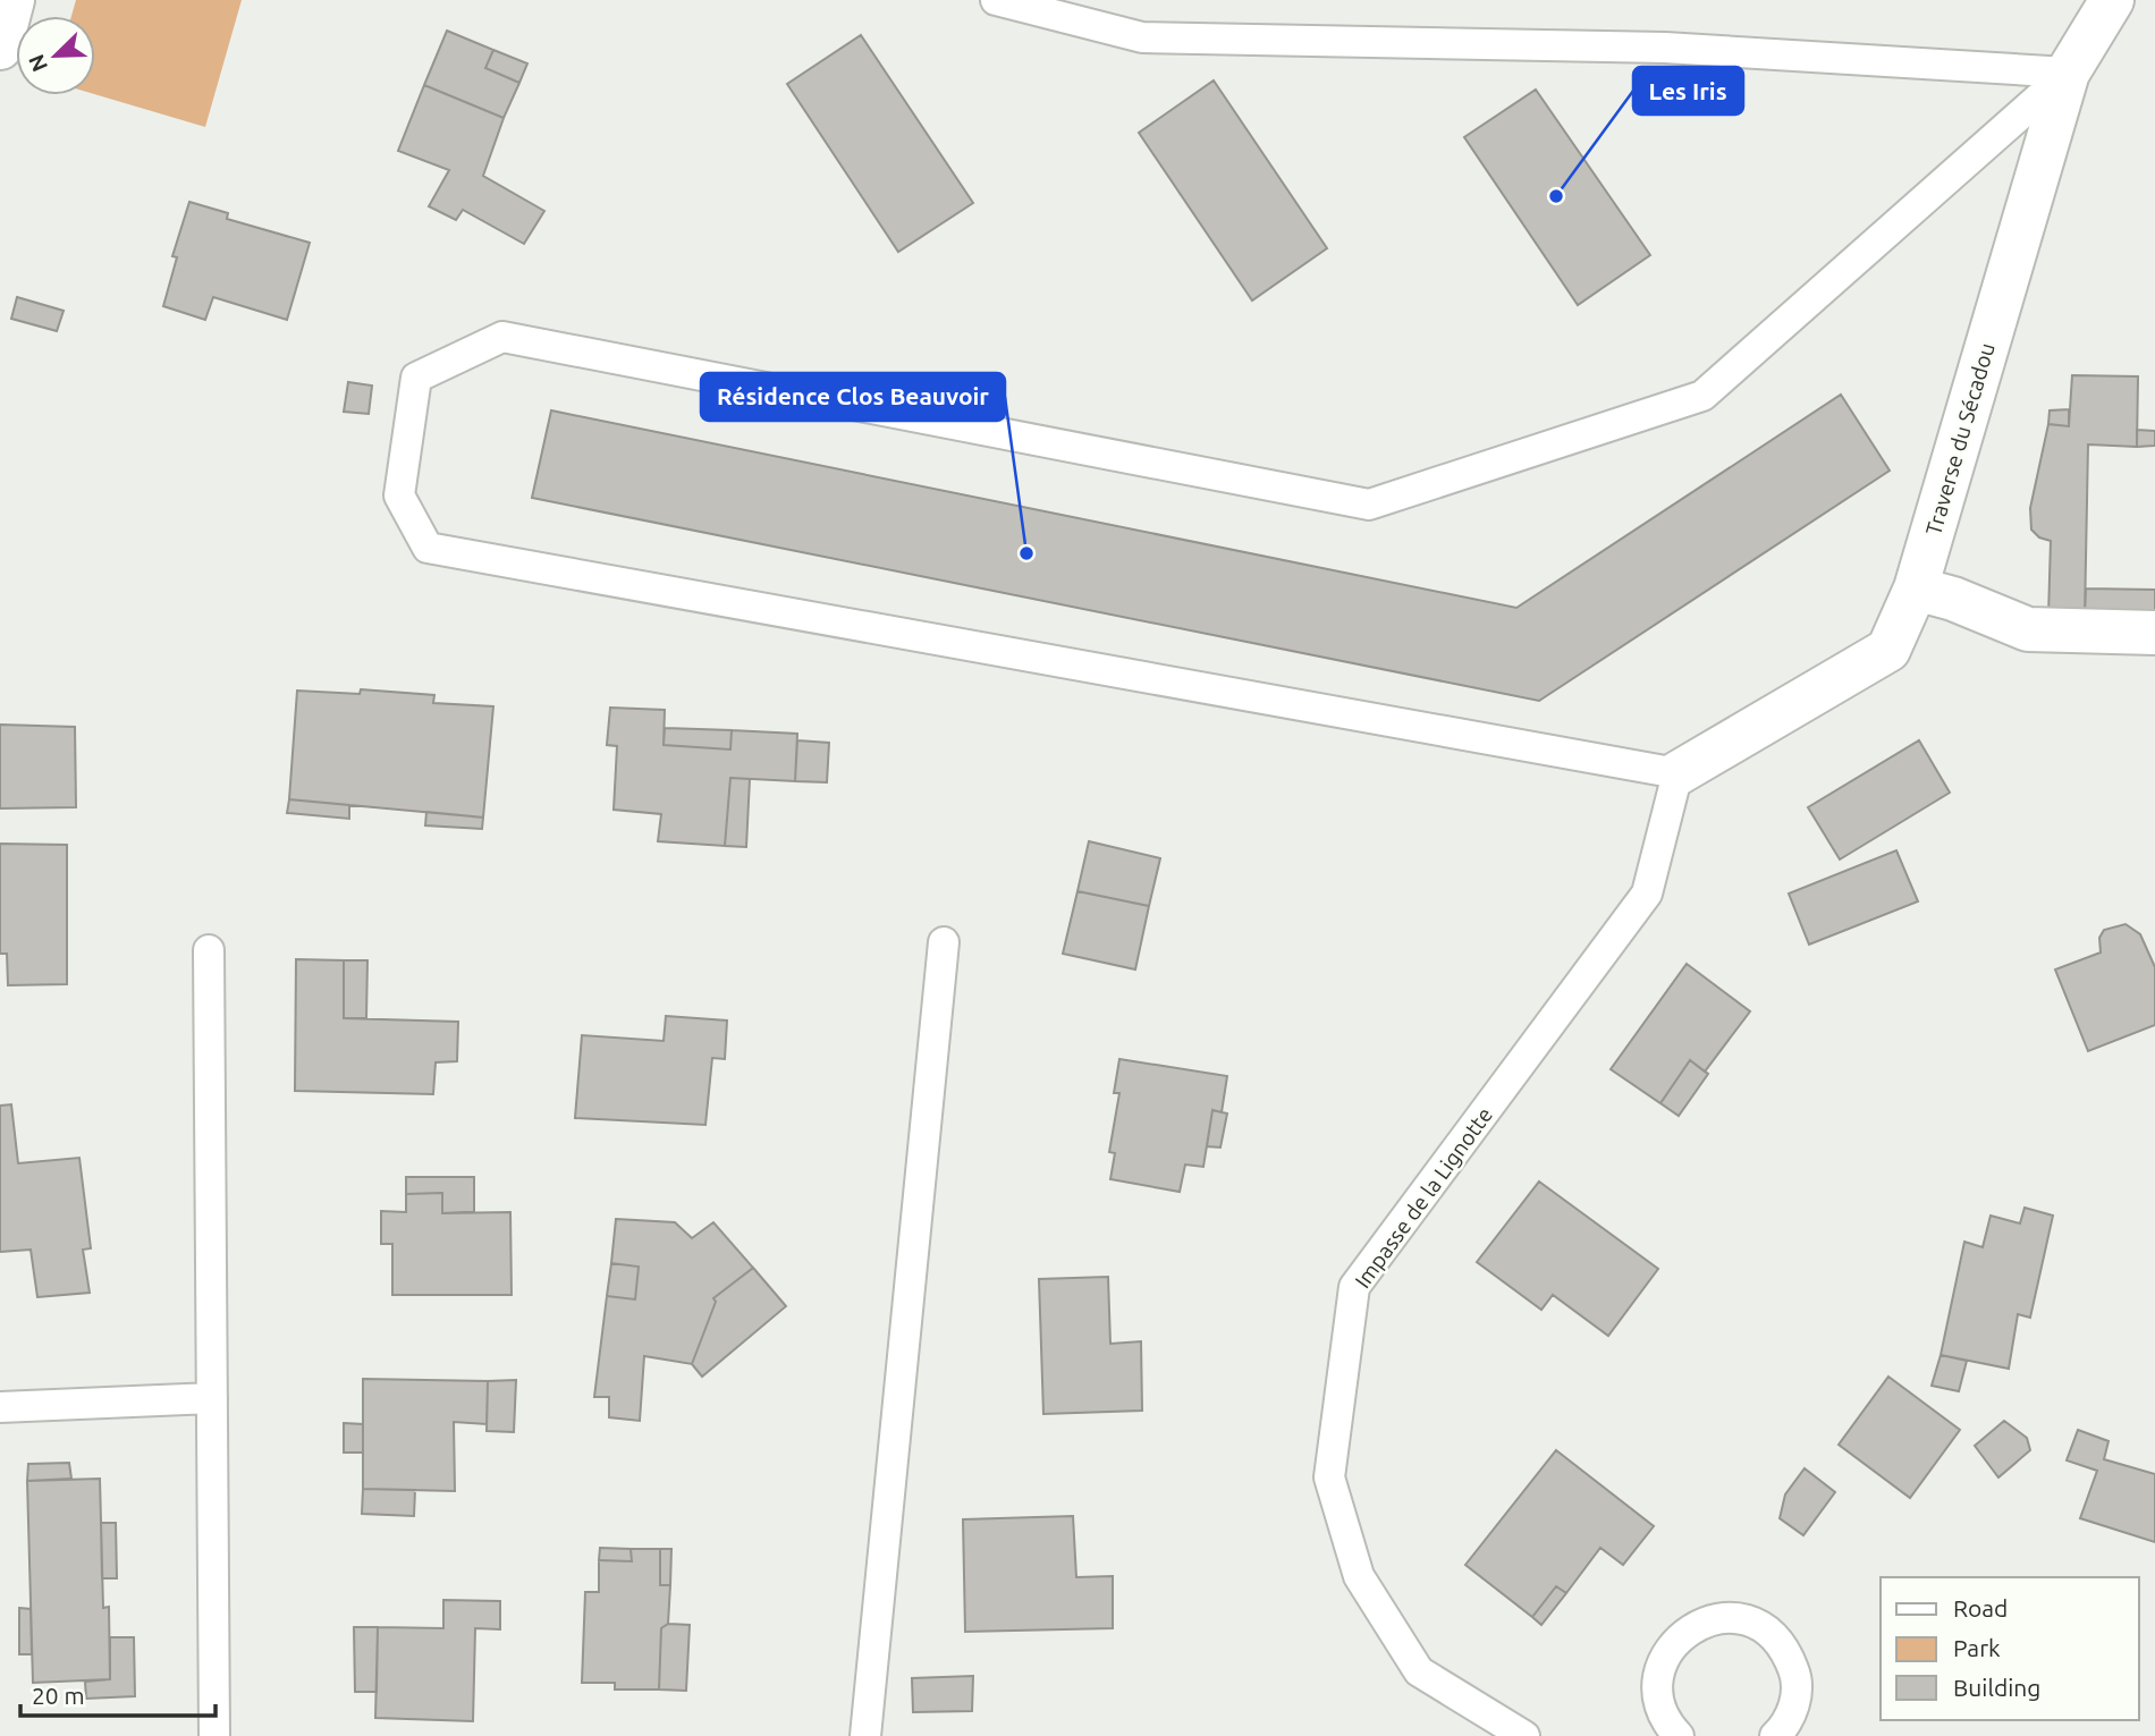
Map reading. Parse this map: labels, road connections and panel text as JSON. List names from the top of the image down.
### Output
{
  "streets": {
    "street": ["Traverse du Sécadou"],
    "lane": ["Impasse de la Lignotte"]
  },
  "crossings": [
    ["Traverse du Sécadou", "Impasse de la Lignotte"]
  ],
  "places": ["Les Iris", "Résidence Clos Beauvoir"],
  "legend": ["Road", "Park", "Building"],
  "scale_bar": "20 m",
  "north": "bottom left"
}
